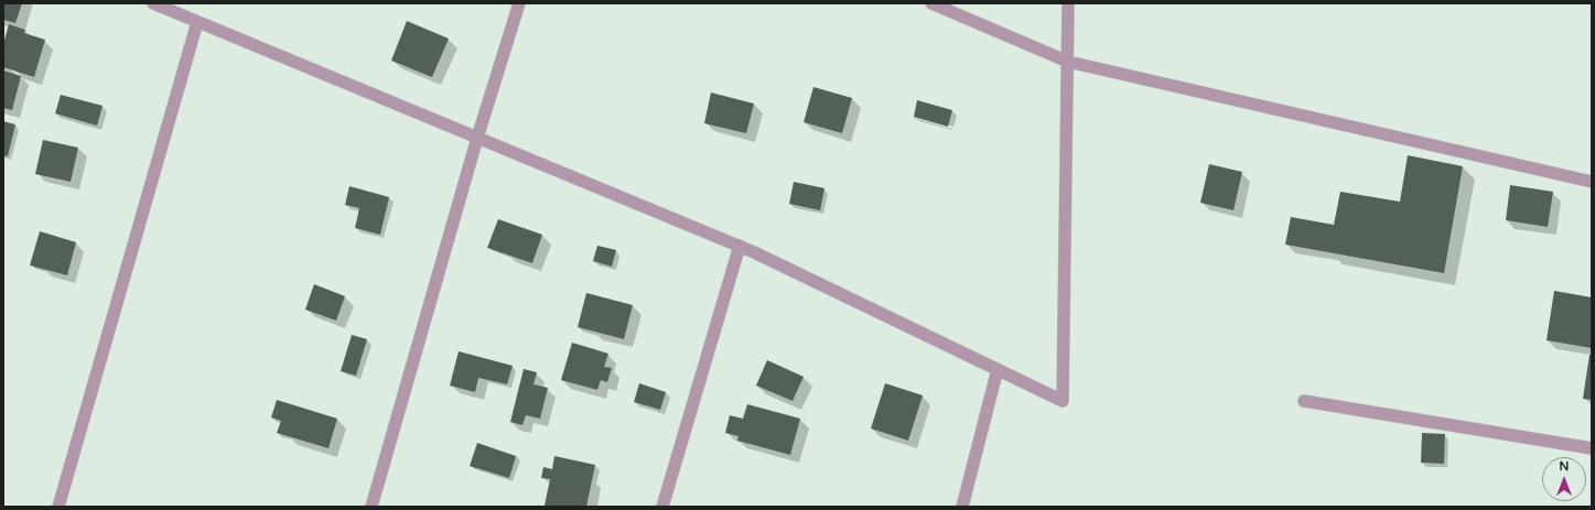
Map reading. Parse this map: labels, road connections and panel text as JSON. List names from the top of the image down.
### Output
{
  "north": "top"
}
